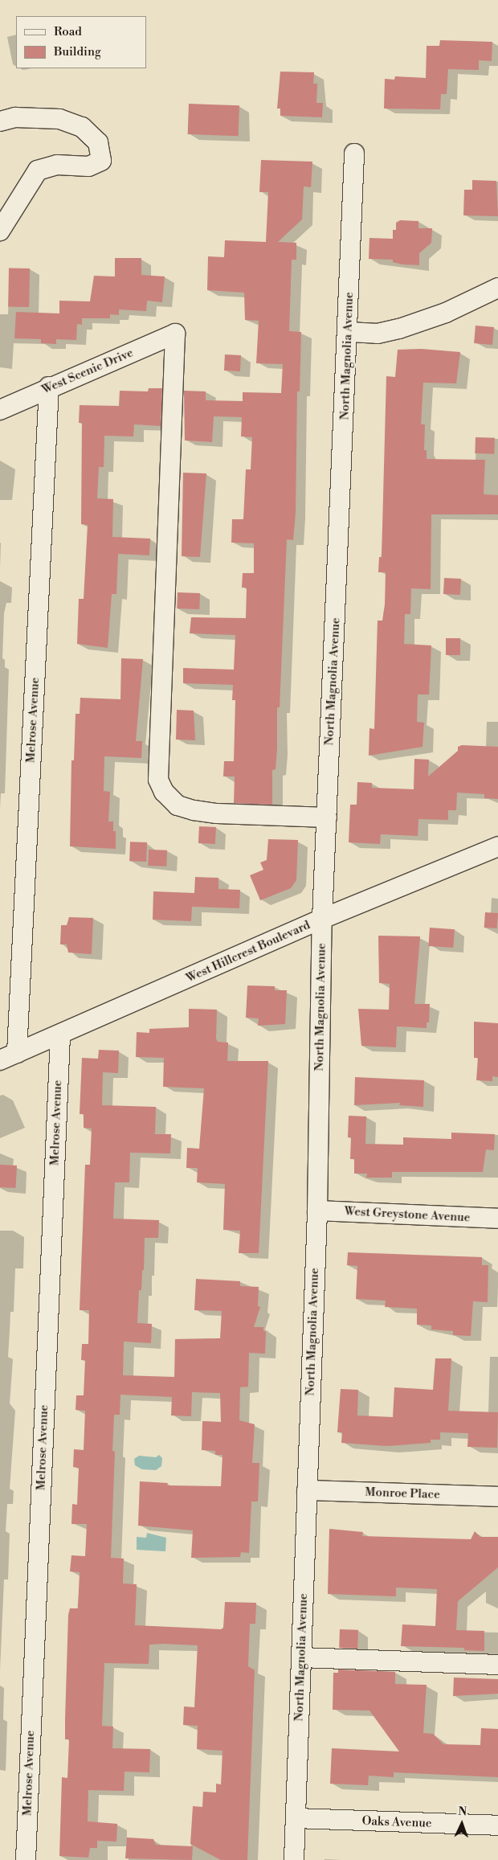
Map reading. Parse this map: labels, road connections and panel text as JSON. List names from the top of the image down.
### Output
{
  "streets": {
    "street": [
      "North Magnolia Avenue",
      "West Scenic Drive",
      "Melrose Avenue",
      "West Hillcrest Boulevard",
      "West Greystone Avenue",
      "Monroe Place",
      "Oaks Avenue"
    ]
  },
  "crossings": [
    ["North Magnolia Avenue", "West Scenic Drive"],
    ["North Magnolia Avenue", "West Hillcrest Boulevard"],
    ["North Magnolia Avenue", "West Greystone Avenue"],
    ["North Magnolia Avenue", "Monroe Place"],
    ["North Magnolia Avenue", "Oaks Avenue"],
    ["West Scenic Drive", "Melrose Avenue"],
    ["Melrose Avenue", "West Hillcrest Boulevard"]
  ],
  "legend": ["Road", "Building"],
  "north": "top"
}
